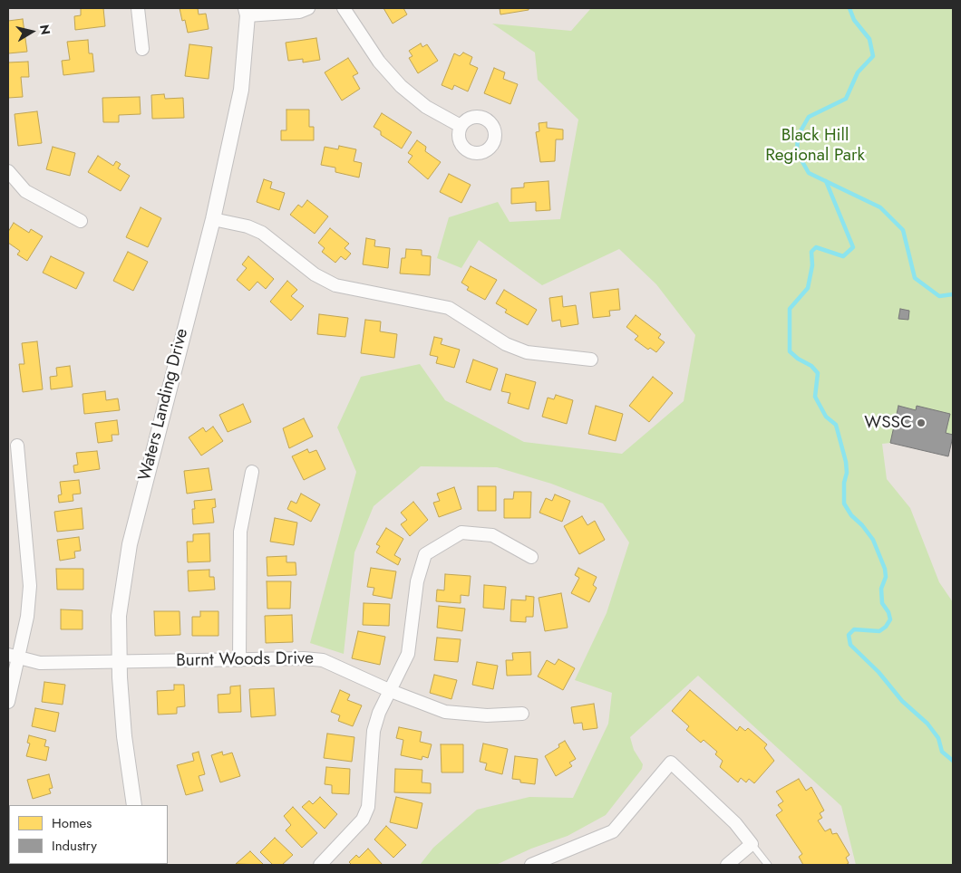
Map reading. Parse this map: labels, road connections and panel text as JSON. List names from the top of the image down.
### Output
{
  "streets": {
    "street": ["Waters Landing Drive", "Burnt Woods Drive"]
  },
  "crossings": [
    ["Waters Landing Drive", "Burnt Woods Drive"]
  ],
  "parks": ["Black Hill Regional Park"],
  "places": ["WSSC"],
  "legend": ["Homes", "Industry"],
  "north": "right"
}
